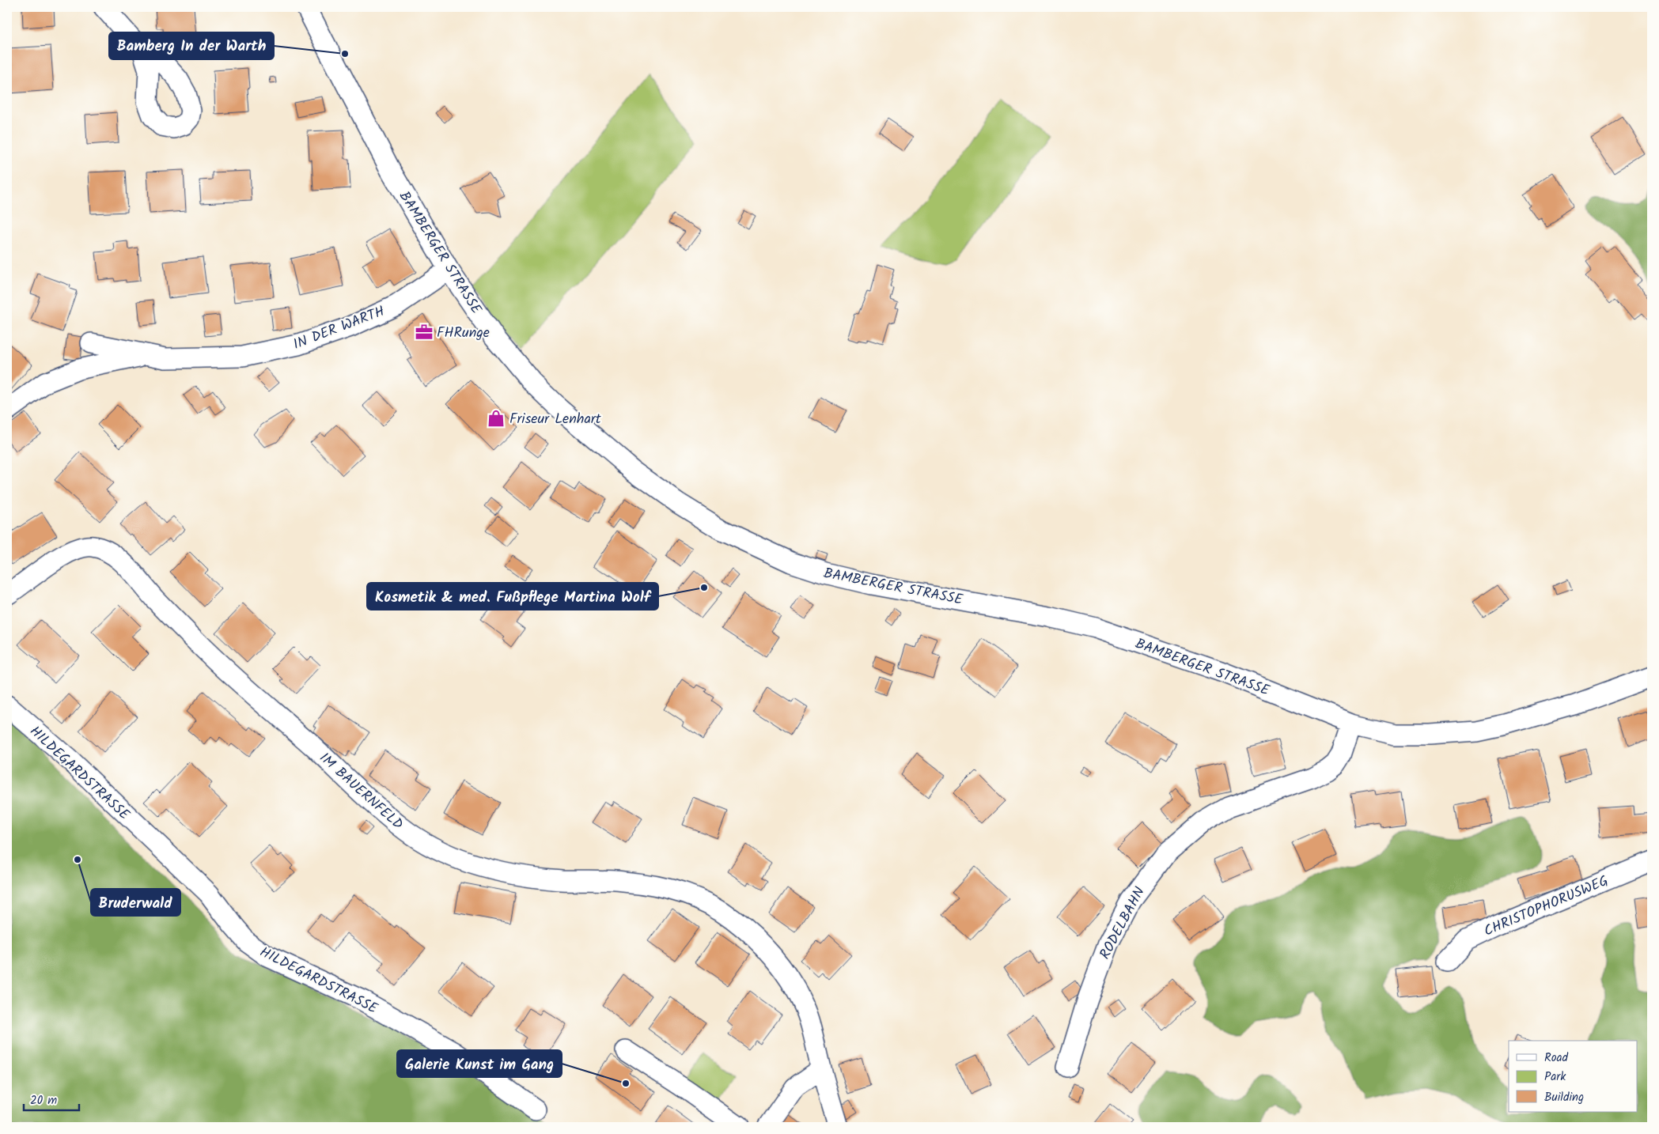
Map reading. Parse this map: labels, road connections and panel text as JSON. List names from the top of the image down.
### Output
{
  "streets": {
    "street": [
      "BAMBERGER STRASSE",
      "IN DER WARTH",
      "HILDEGARDSTRASSE",
      "IM BAUERNFELD",
      "CHRISTOPHORUSWEG",
      "RODELBAHN"
    ]
  },
  "crossings": [
    ["BAMBERGER STRASSE", "IN DER WARTH"],
    ["BAMBERGER STRASSE", "RODELBAHN"]
  ],
  "places": {
    "other": [
      "Bamberg In der Warth",
      "Kosmetik & med. Fußpflege Martina Wolf",
      "Bruderwald",
      "Galerie Kunst im Gang"
    ],
    "office": ["FHRunge"],
    "shop": ["Friseur Lenhart"]
  },
  "legend": ["Road", "Park", "Building"],
  "scale_bar": "20 m"
}
